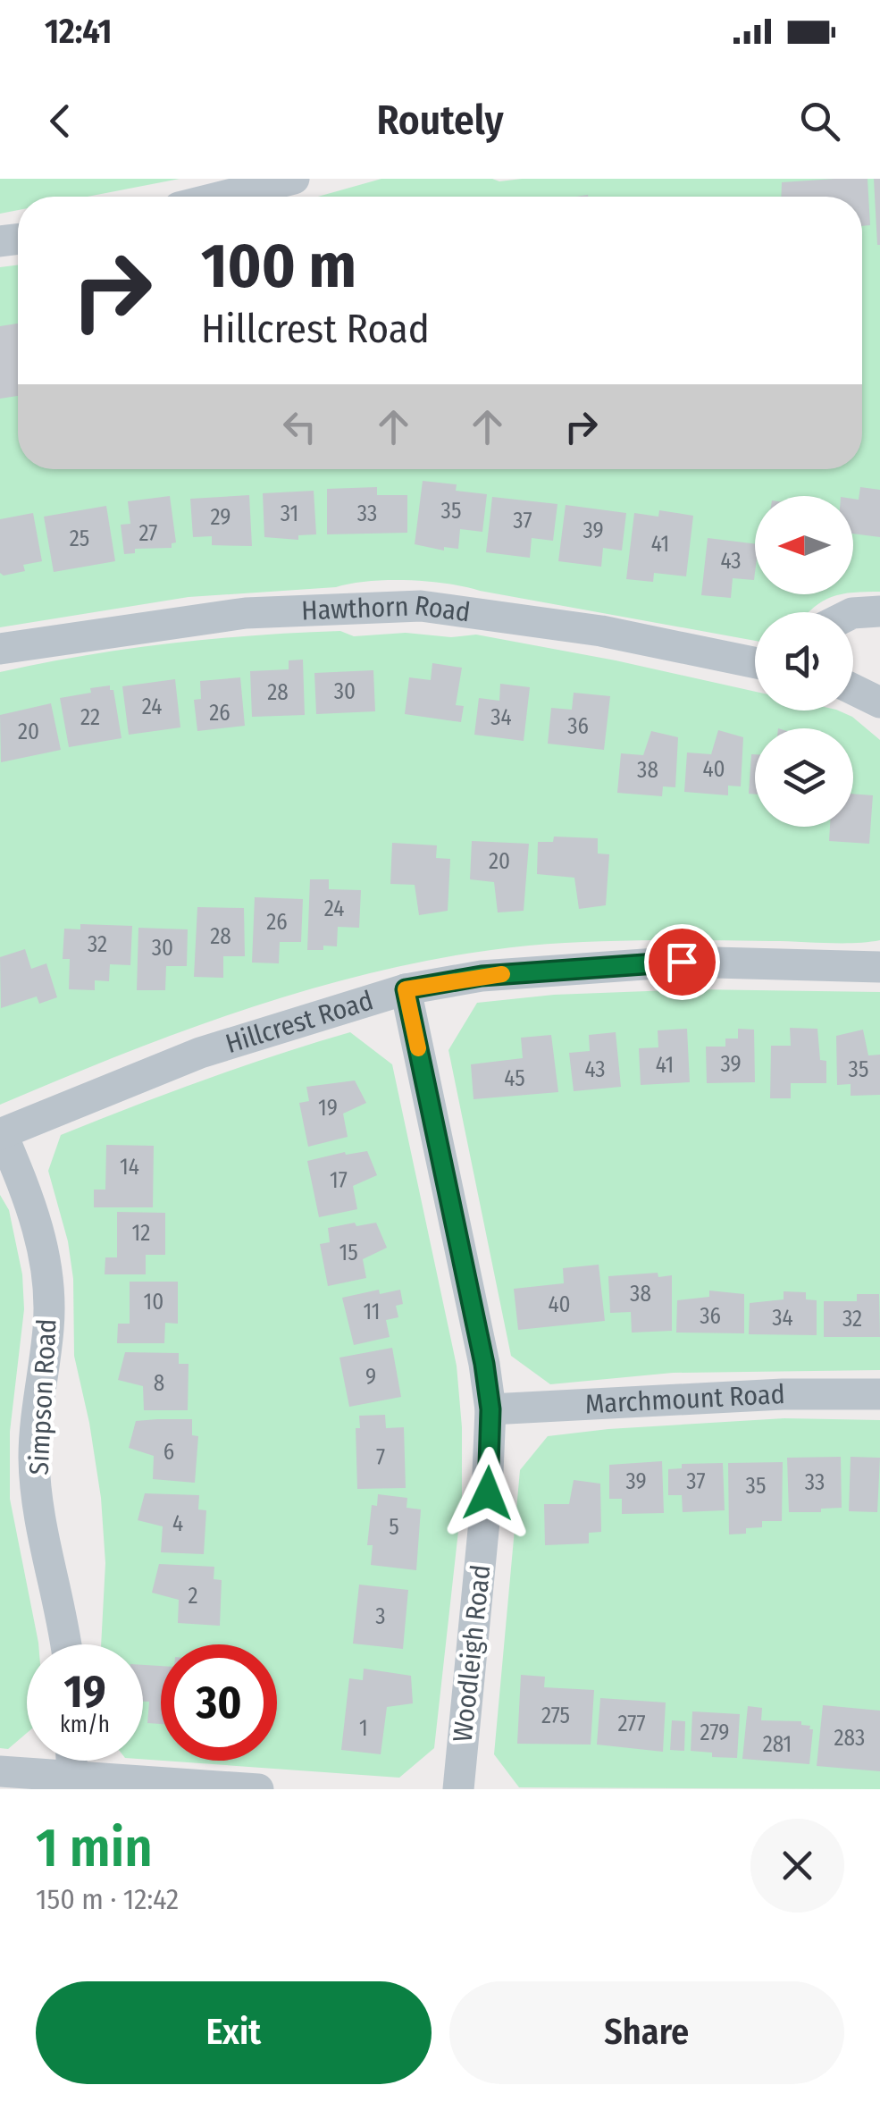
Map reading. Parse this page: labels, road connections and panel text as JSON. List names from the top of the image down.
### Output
{
  "streets": {
    "street": [
      "Hawthorn Road",
      "Hillcrest Road",
      "Simpson Road",
      "Marchmount Road",
      "Woodleigh Road"
    ]
  },
  "crossings": [
    ["Hillcrest Road", "Simpson Road"],
    ["Hillcrest Road", "Woodleigh Road"],
    ["Marchmount Road", "Woodleigh Road"]
  ],
  "house_numbers": [
    "35",
    "31",
    "33",
    "29",
    "37",
    "39",
    "27",
    "25",
    "41",
    "43",
    "30",
    "28",
    "24",
    "26",
    "22",
    "34",
    "36",
    "20",
    "40",
    "38",
    "20",
    "24",
    "26",
    "28",
    "32",
    "30",
    "39",
    "41",
    "43",
    "35",
    "45",
    "19",
    "14",
    "17",
    "12",
    "15",
    "38",
    "10",
    "40",
    "11",
    "36",
    "34",
    "32",
    "9",
    "8",
    "6",
    "7",
    "39",
    "37",
    "33",
    "35",
    "4",
    "5",
    "2",
    "3",
    "275",
    "277",
    "1",
    "279",
    "283",
    "281"
  ],
  "north": "left",
  "page": {
    "status": "12:41",
    "header": "Routely",
    "turn": ["100 m", "Hillcrest Road"],
    "speed": "19 km/h",
    "limit": "30",
    "heading": ["1 min", "150 m · 12:42"],
    "buttons": ["Exit", "Share"]
  }
}
